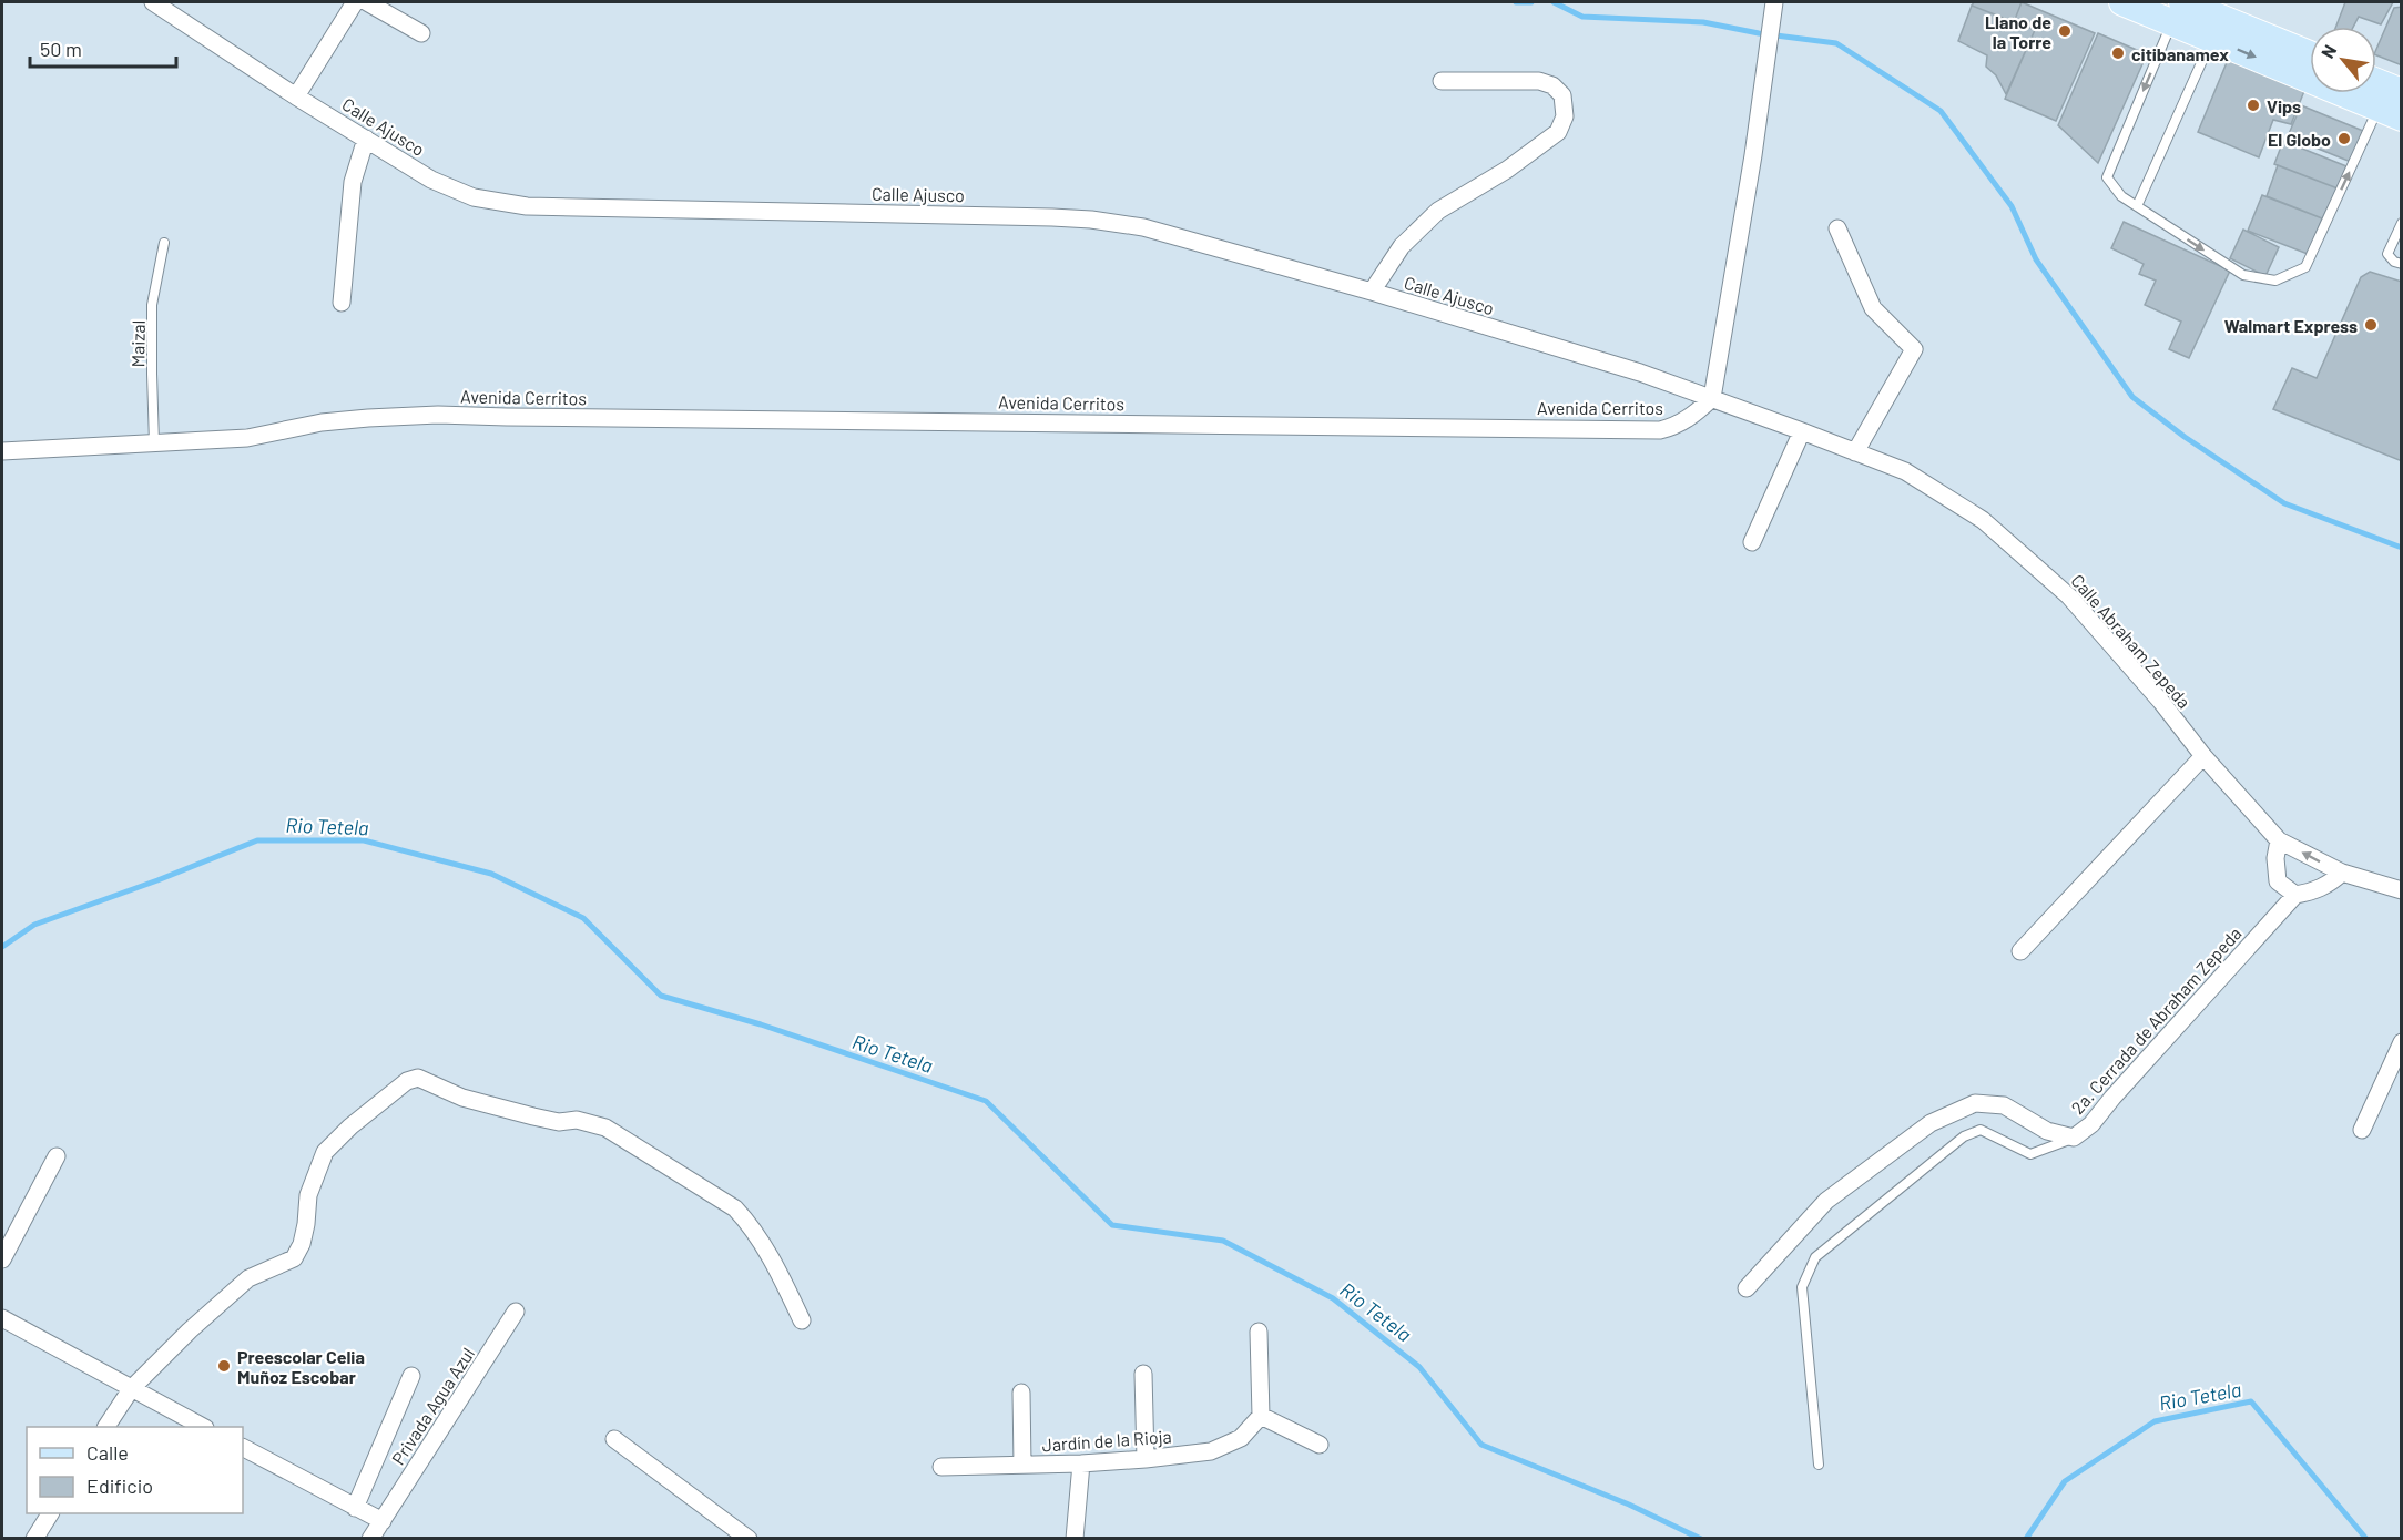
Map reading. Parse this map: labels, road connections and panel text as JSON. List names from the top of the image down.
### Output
{
  "streets": {
    "street": [
      "Calle Ajusco",
      "Avenida Cerritos",
      "Calle Abraham Zepeda",
      "2a. Cerrada de Abraham Zepeda",
      "Privada Agua Azul",
      "Jardín de la Rioja"
    ],
    "lane": ["Maizal"]
  },
  "crossings": [
    ["Calle Ajusco", "Avenida Cerritos"],
    ["Calle Ajusco", "Calle Abraham Zepeda"],
    ["Maizal", "Avenida Cerritos"],
    ["Avenida Cerritos", "Calle Abraham Zepeda"]
  ],
  "water": ["Rio Tetela"],
  "places": [
    "Llano de la Torre",
    "citibanamex",
    "Vips",
    "El Globo",
    "Walmart Express",
    "Preescolar Celia Muñoz Escobar"
  ],
  "legend": ["Calle", "Edificio"],
  "scale_bar": "50 m",
  "north": "top left"
}
